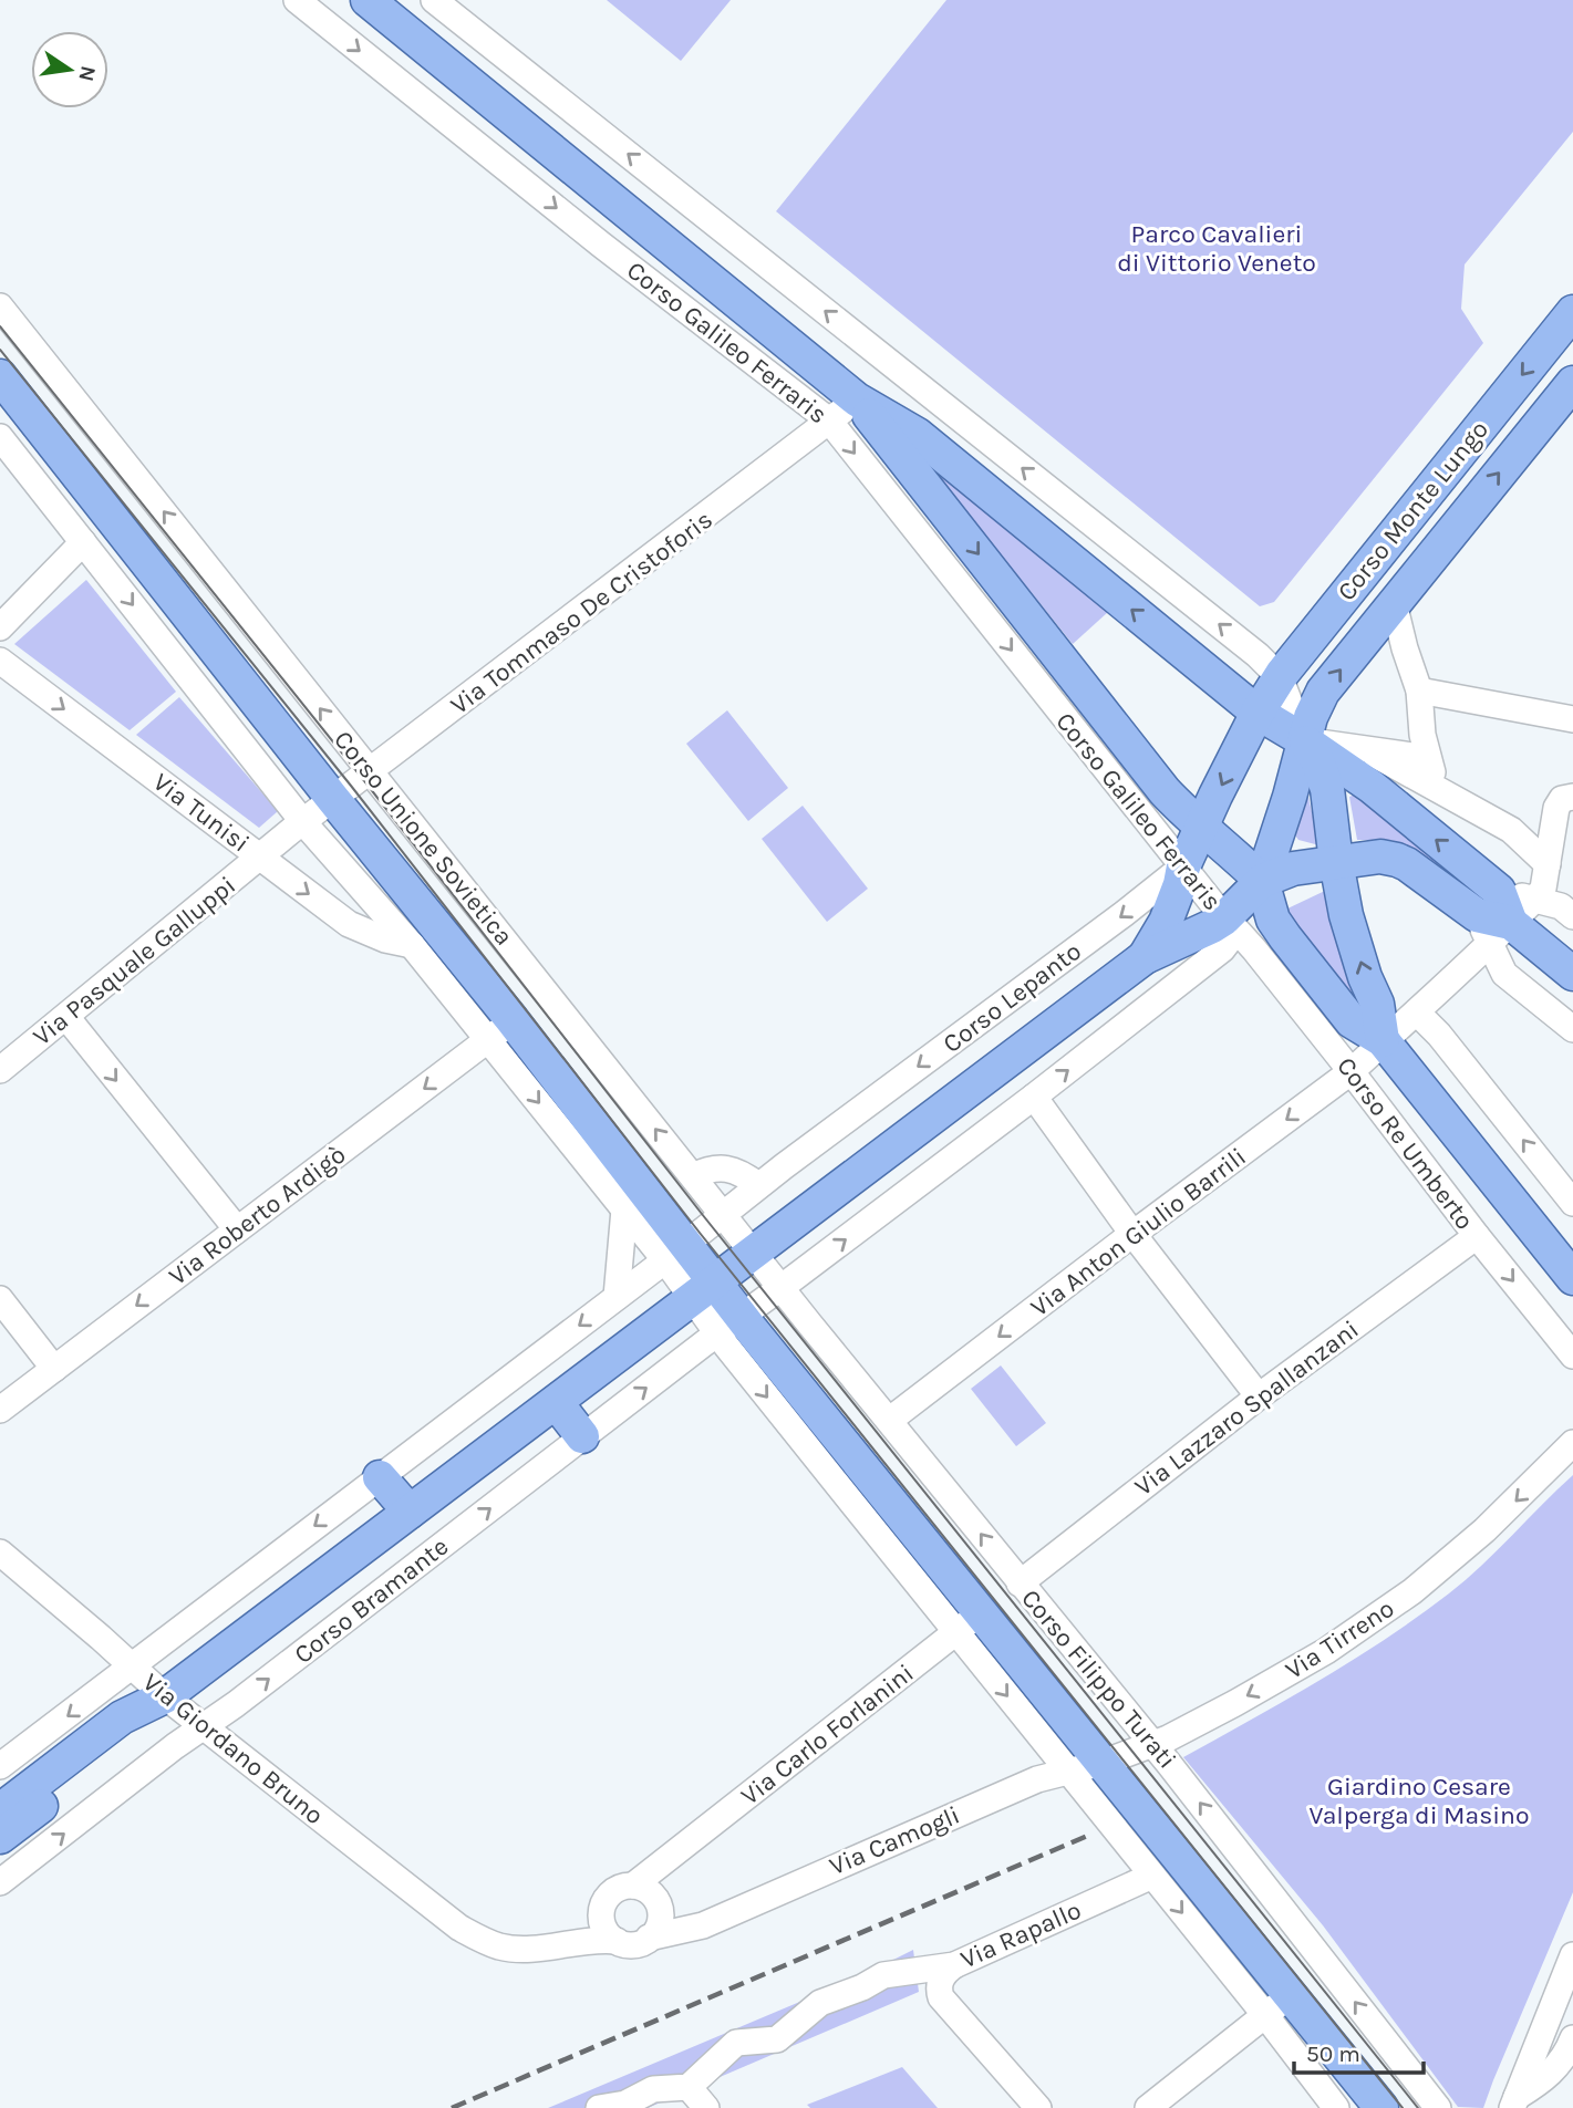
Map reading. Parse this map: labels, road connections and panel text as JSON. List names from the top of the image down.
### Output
{
  "streets": {
    "main road": [
      "Corso Galileo Ferraris",
      "Corso Monte Lungo",
      "Corso Unione Sovietica",
      "Corso Lepanto",
      "Corso Re Umberto",
      "Corso Bramante",
      "Corso Filippo Turati"
    ],
    "street": [
      "Via Tommaso De Cristoforis",
      "Via Tunisi",
      "Via Pasquale Galluppi",
      "Via Roberto Ardigò",
      "Via Anton Giulio Barrili",
      "Via Lazzaro Spallanzani",
      "Via Tirreno",
      "Via Carlo Forlanini",
      "Via Giordano Bruno",
      "Via Camogli",
      "Via Rapallo"
    ]
  },
  "crossings": [
    ["Corso Galileo Ferraris", "Corso Monte Lungo"],
    ["Corso Galileo Ferraris", "Via Tommaso De Cristoforis"],
    ["Corso Galileo Ferraris", "Corso Lepanto"],
    ["Corso Galileo Ferraris", "Corso Re Umberto"],
    ["Corso Monte Lungo", "Corso Lepanto"],
    ["Via Tommaso De Cristoforis", "Corso Unione Sovietica"],
    ["Via Tommaso De Cristoforis", "Via Pasquale Galluppi"],
    ["Via Tunisi", "Corso Unione Sovietica"],
    ["Via Tunisi", "Via Pasquale Galluppi"],
    ["Corso Unione Sovietica", "Via Pasquale Galluppi"],
    ["Corso Unione Sovietica", "Corso Lepanto"],
    ["Corso Unione Sovietica", "Via Roberto Ardigò"],
    ["Corso Unione Sovietica", "Corso Bramante"],
    ["Corso Unione Sovietica", "Corso Filippo Turati"],
    ["Corso Lepanto", "Corso Re Umberto"],
    ["Corso Lepanto", "Corso Bramante"],
    ["Corso Lepanto", "Corso Filippo Turati"],
    ["Corso Re Umberto", "Via Anton Giulio Barrili"],
    ["Corso Re Umberto", "Via Lazzaro Spallanzani"],
    ["Via Anton Giulio Barrili", "Corso Filippo Turati"],
    ["Via Lazzaro Spallanzani", "Corso Filippo Turati"],
    ["Corso Bramante", "Corso Filippo Turati"],
    ["Corso Bramante", "Via Giordano Bruno"],
    ["Via Tirreno", "Corso Filippo Turati"],
    ["Via Tirreno", "Via Camogli"],
    ["Corso Filippo Turati", "Via Carlo Forlanini"],
    ["Corso Filippo Turati", "Via Camogli"],
    ["Corso Filippo Turati", "Via Rapallo"],
    ["Via Carlo Forlanini", "Via Giordano Bruno"],
    ["Via Carlo Forlanini", "Via Camogli"],
    ["Via Giordano Bruno", "Via Camogli"]
  ],
  "one_way": ["Via Tunisi", "Via Roberto Ardigò", "Via Tirreno"],
  "parks": ["Parco Cavalieri di Vittorio Veneto", "Giardino Cesare Valperga di Masino"],
  "scale_bar": "50 m",
  "north": "right"
}
